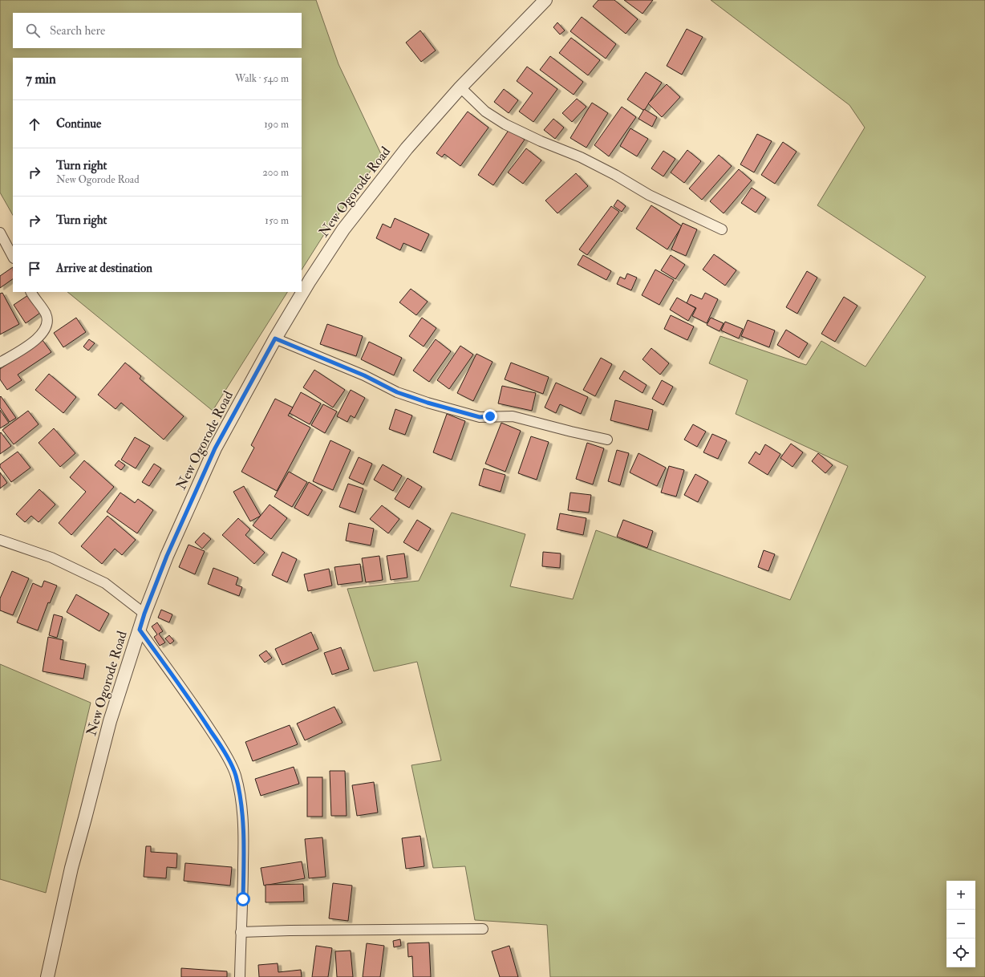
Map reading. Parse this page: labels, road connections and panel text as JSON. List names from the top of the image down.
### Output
{
  "streets": {
    "street": ["New Ogorode Road"]
  },
  "page": {
    "search": "Search here",
    "heading": ["7 min", "Walk · 540 m"],
    "list": [
      ["Continue", "190 m"],
      ["Turn right", "New Ogorode Road", "200 m"],
      ["Turn right", "150 m"],
      "Arrive at destination"
    ],
    "map_buttons": ["+", "−"]
  }
}
